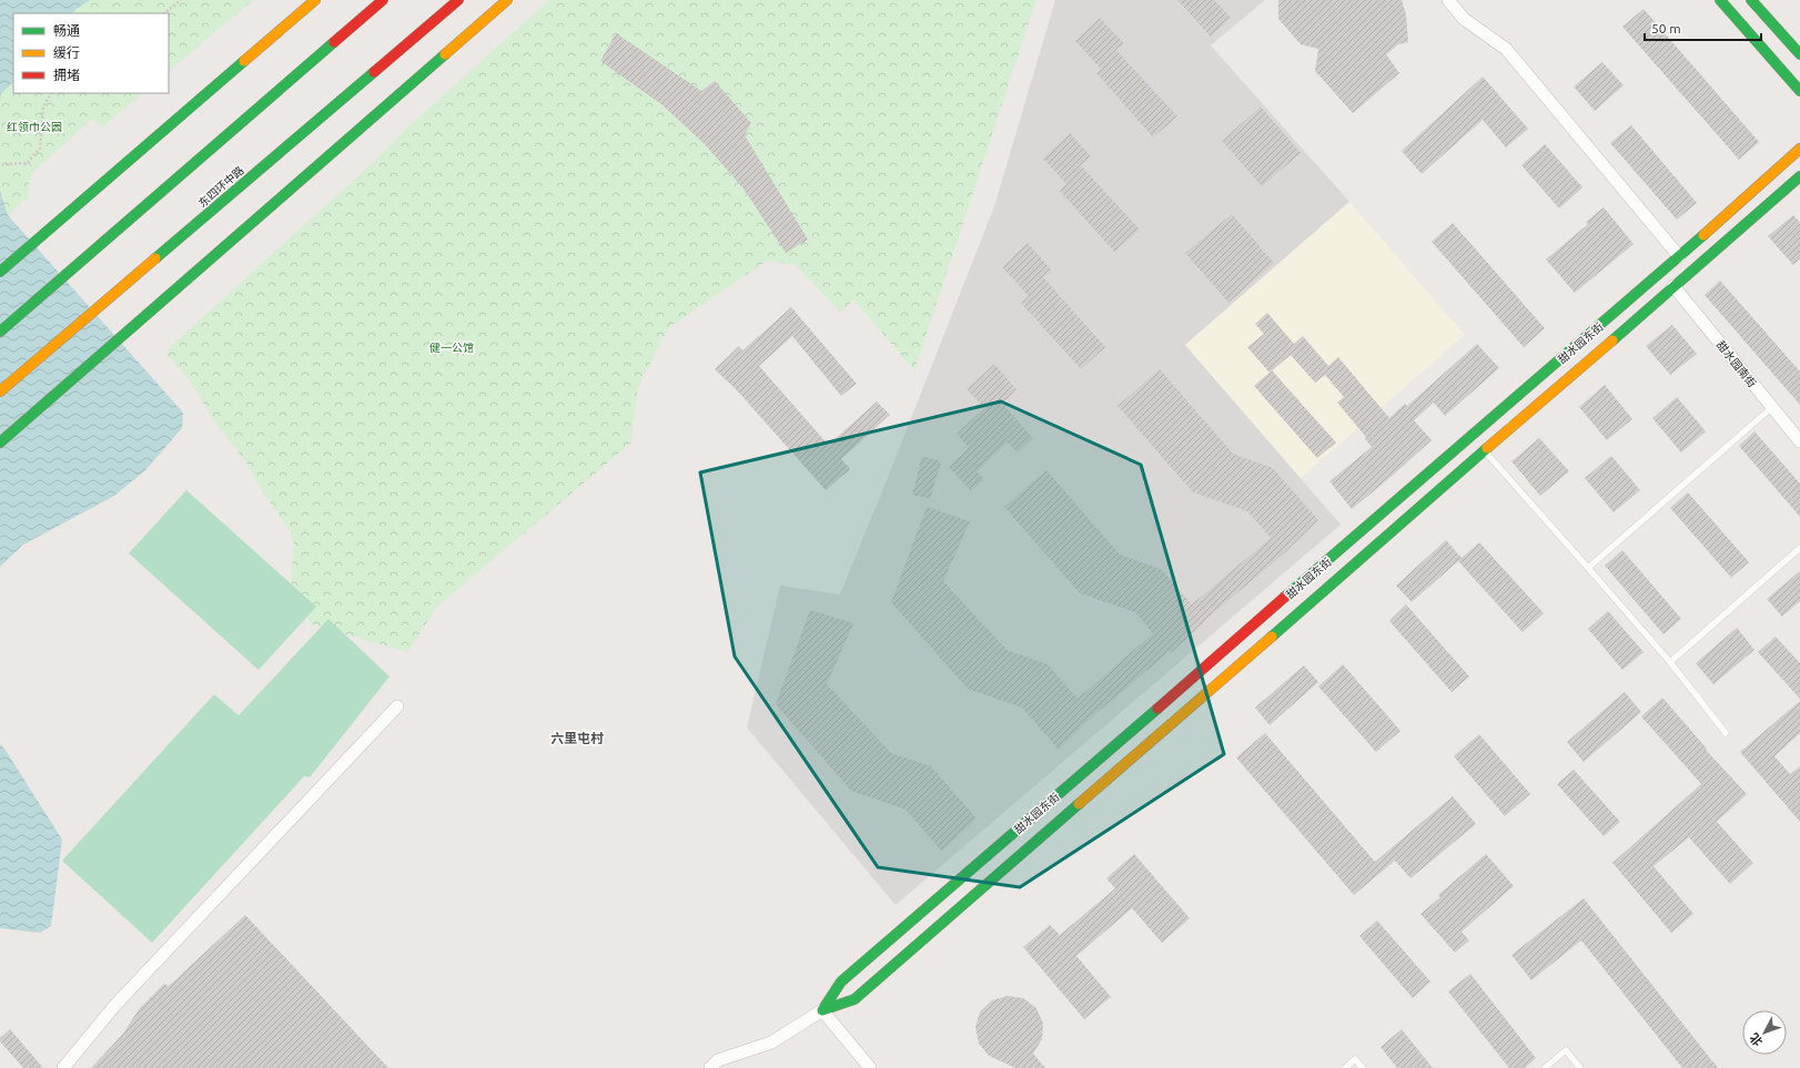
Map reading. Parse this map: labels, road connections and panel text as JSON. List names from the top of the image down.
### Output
{
  "streets": {
    "main road": ["东四环中路", "甜水园东街"],
    "street": ["甜水园南街"]
  },
  "crossings": [
    ["甜水园东街", "甜水园南街"]
  ],
  "districts": ["六里屯村"],
  "parks": ["红领巾公园", "健一公馆"],
  "legend": ["畅通", "缓行", "拥堵"],
  "scale_bar": "50 m",
  "north": "bottom left"
}
